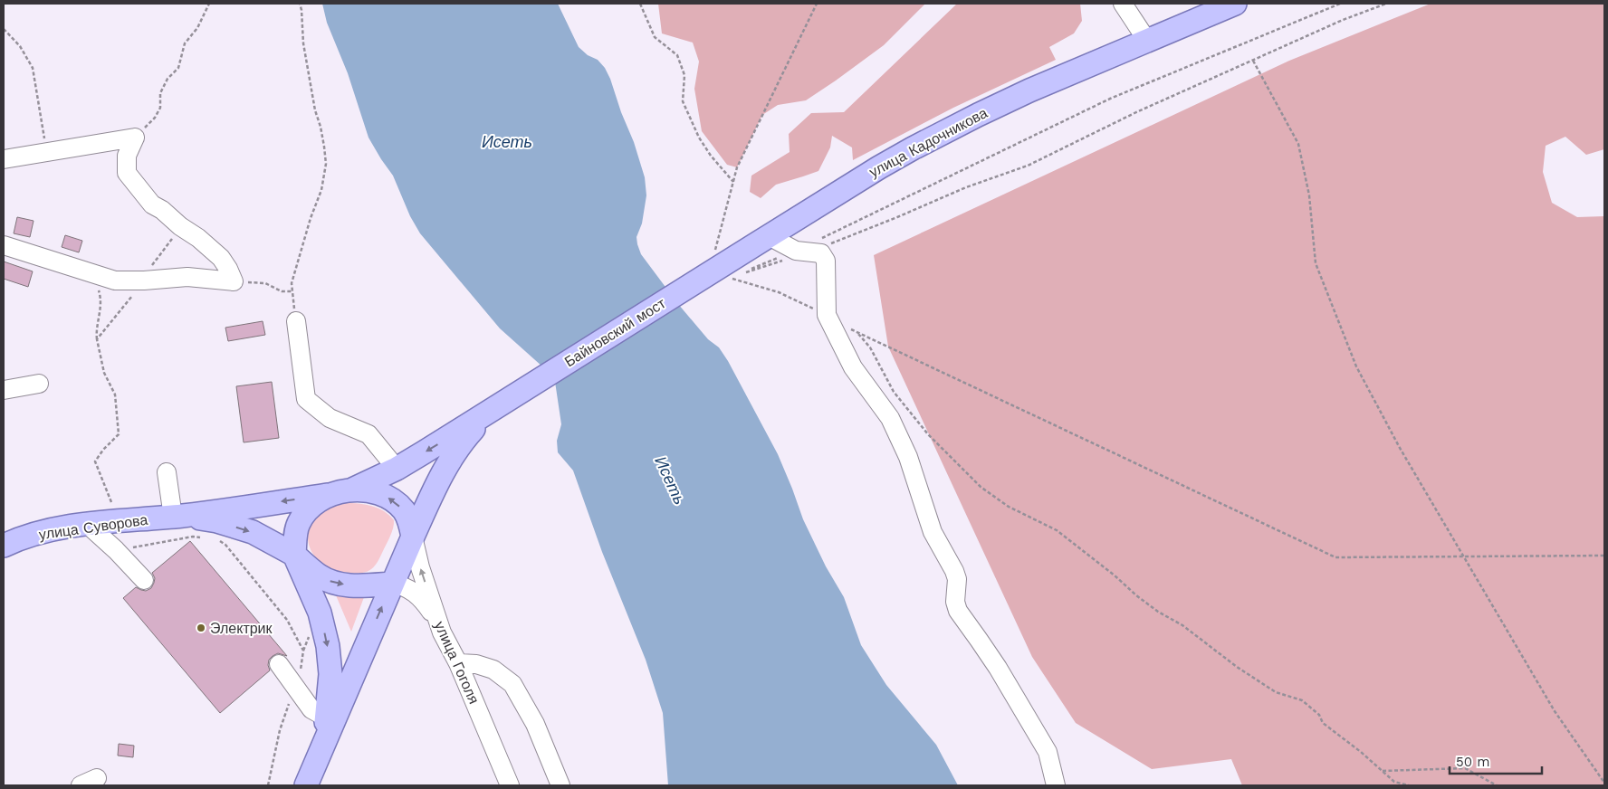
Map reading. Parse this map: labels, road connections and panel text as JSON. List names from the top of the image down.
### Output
{
  "streets": {
    "main road": ["улица Кадочникова", "Байновский мост", "улица Суворова"],
    "street": ["улица Гоголя"]
  },
  "crossings": [
    ["улица Кадочникова", "Байновский мост"]
  ],
  "one_way": ["улица Гоголя"],
  "water": ["Исеть"],
  "places": ["Электрик"],
  "scale_bar": "50 m"
}
